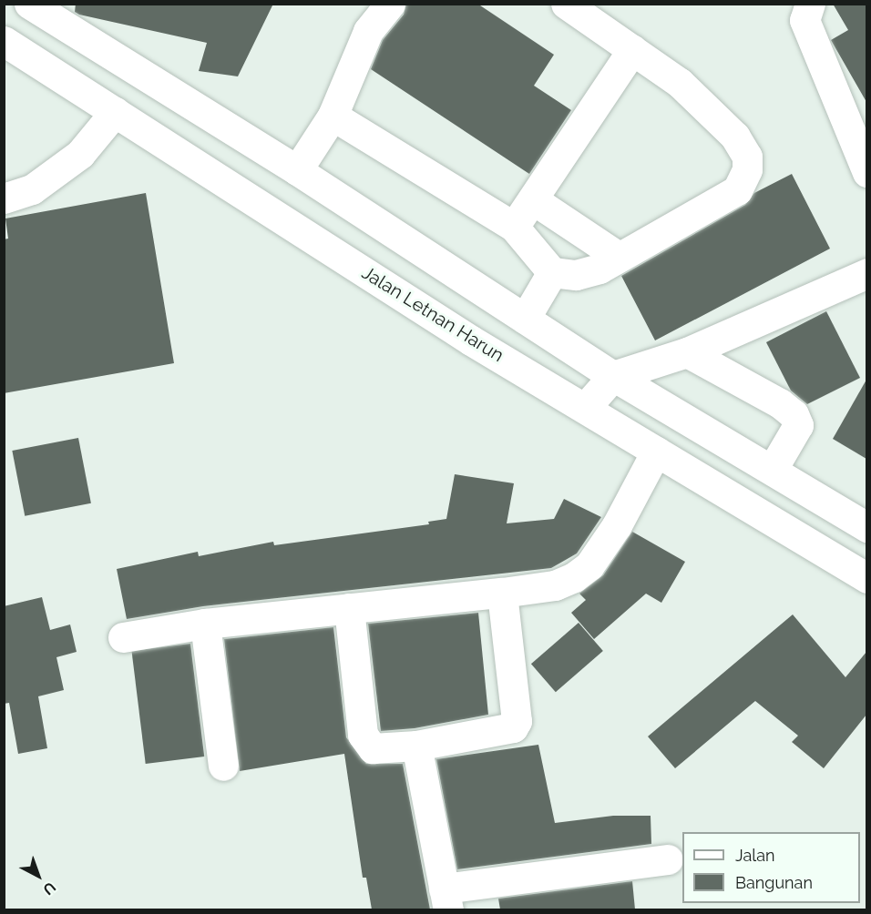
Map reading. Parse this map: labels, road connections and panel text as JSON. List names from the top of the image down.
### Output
{
  "streets": {
    "street": ["Jalan Letnan Harun"]
  },
  "legend": ["Jalan", "Bangunan"],
  "north": "bottom right"
}
